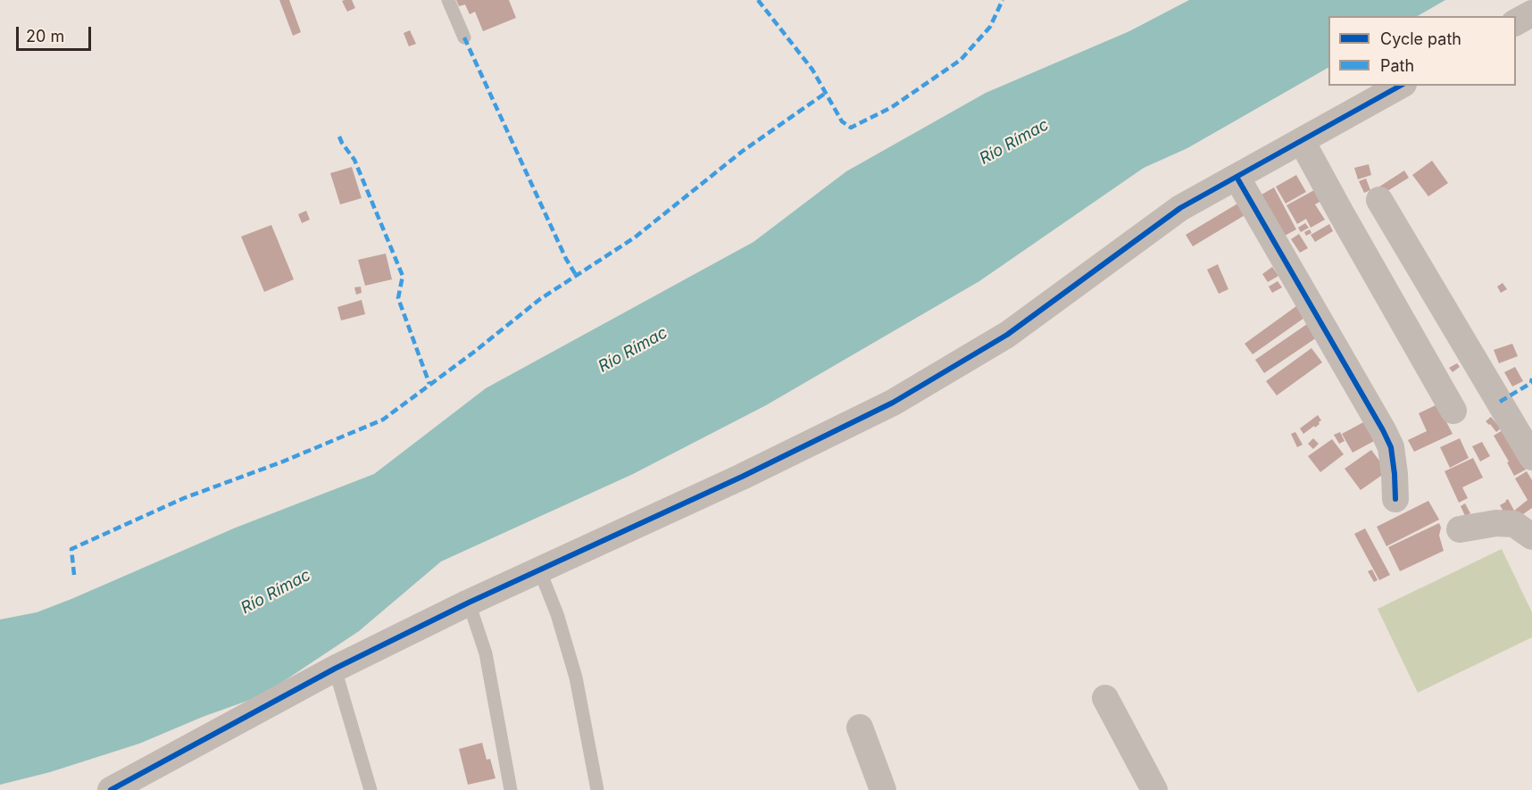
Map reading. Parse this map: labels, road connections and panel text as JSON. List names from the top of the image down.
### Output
{
  "water": ["Río Rímac"],
  "legend": ["Cycle path", "Path"],
  "scale_bar": "20 m"
}
